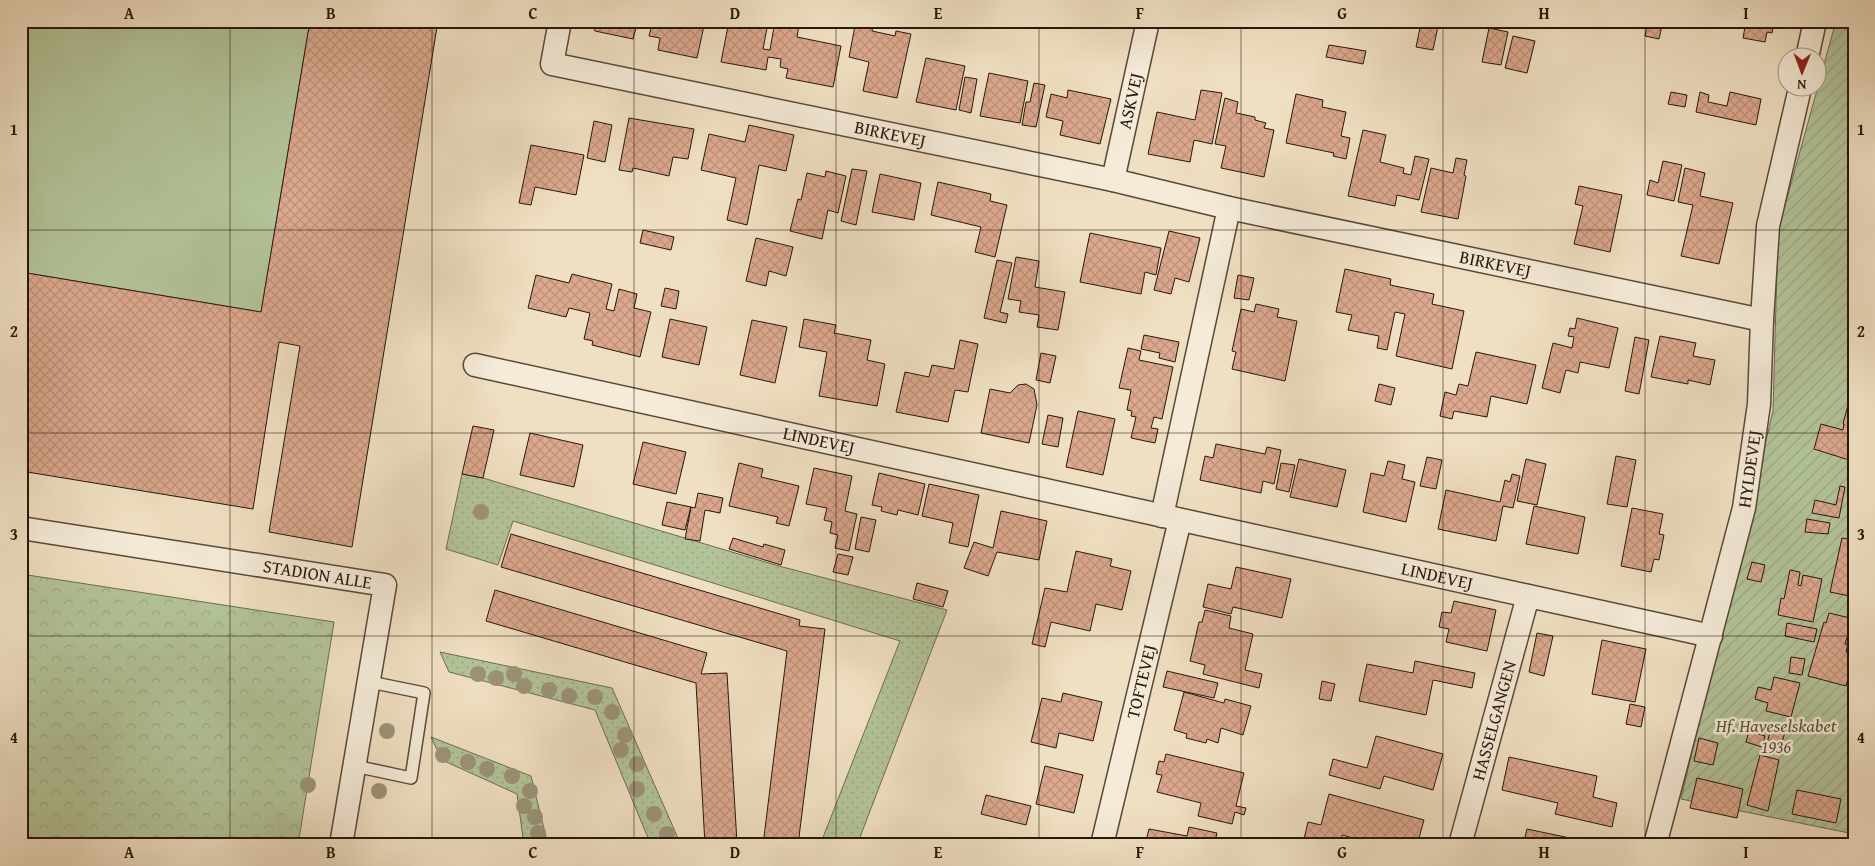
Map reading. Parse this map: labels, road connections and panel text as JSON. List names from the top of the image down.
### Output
{
  "streets": {
    "street": [
      "ASKVEJ",
      "BIRKEVEJ",
      "LINDEVEJ",
      "HYLDEVEJ",
      "STADION ALLE",
      "TOFTEVEJ",
      "HASSELGANGEN"
    ]
  },
  "crossings": [
    ["ASKVEJ", "BIRKEVEJ"],
    ["BIRKEVEJ", "HYLDEVEJ"],
    ["LINDEVEJ", "HYLDEVEJ"],
    ["LINDEVEJ", "TOFTEVEJ"],
    ["LINDEVEJ", "HASSELGANGEN"]
  ],
  "parks": ["Hf. Haveselskabet 1936"],
  "north": "bottom",
  "grid": {
    "columns": [
      "A",
      "B",
      "C",
      "D",
      "E",
      "F",
      "G",
      "H",
      "I"
    ],
    "rows": [
      "1",
      "2",
      "3",
      "4"
    ]
  }
}
